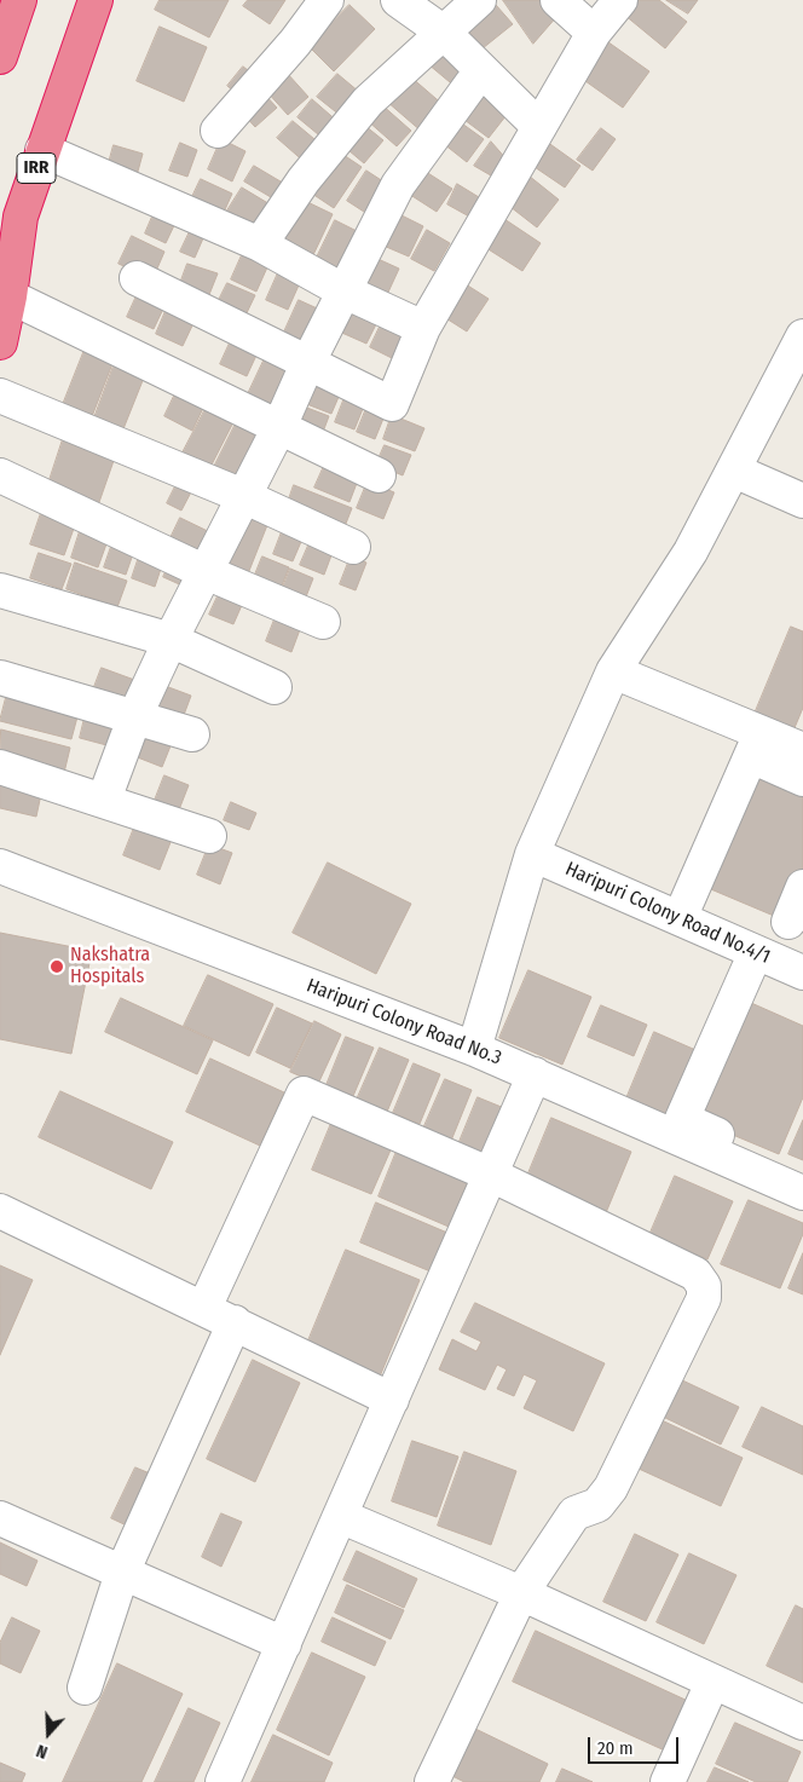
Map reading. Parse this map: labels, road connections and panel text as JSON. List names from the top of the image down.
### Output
{
  "streets": {
    "highway": ["IRR"],
    "street": ["Haripuri Colony Road No.4/1", "Haripuri Colony Road No.3"]
  },
  "places": ["Nakshatra Hospitals"],
  "scale_bar": "20 m",
  "north": "bottom"
}
